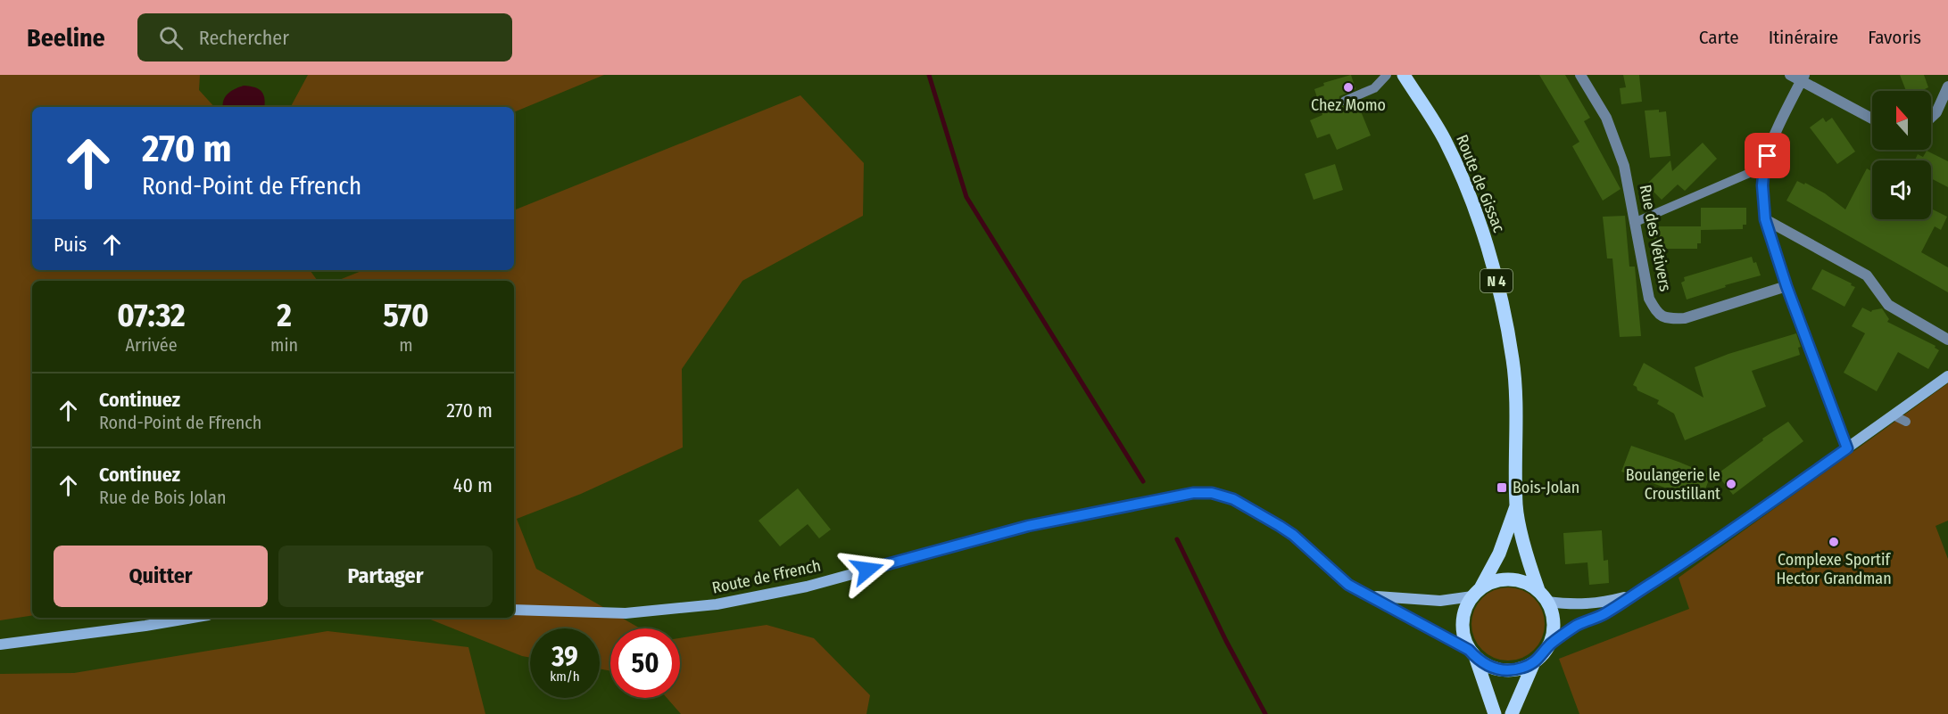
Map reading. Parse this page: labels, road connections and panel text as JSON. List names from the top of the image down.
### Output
{
  "streets": {
    "main road": ["Route de Gissac", "N 4", "Route de Ffrench"],
    "street": ["Rue des Vétivers"]
  },
  "crossings": [
    ["Route de Gissac", "Route de Ffrench"]
  ],
  "places": {
    "other": ["Chez Momo", "Boulangerie le Croustillant", "Complexe Sportif Hector Grandman"],
    "transit": ["Bois-Jolan"]
  },
  "north": "top",
  "page": {
    "header": "Beeline",
    "search": "Rechercher",
    "nav": ["Carte", "Itinéraire", "Favoris"],
    "turn": ["270 m", "Rond-Point de Ffrench"],
    "then": "Puis",
    "eta": [
      "07:32",
      "Arrivée",
      "2",
      "min",
      "570",
      "m"
    ],
    "list": [
      {
        "name": "Continuez",
        "note": "Rond-Point de Ffrench",
        "value": "270 m"
      },
      {
        "name": "Continuez",
        "note": "Rue de Bois Jolan",
        "value": "40 m"
      }
    ],
    "buttons": ["Quitter", "Partager"],
    "speed": "39 km/h",
    "limit": "50"
  }
}
